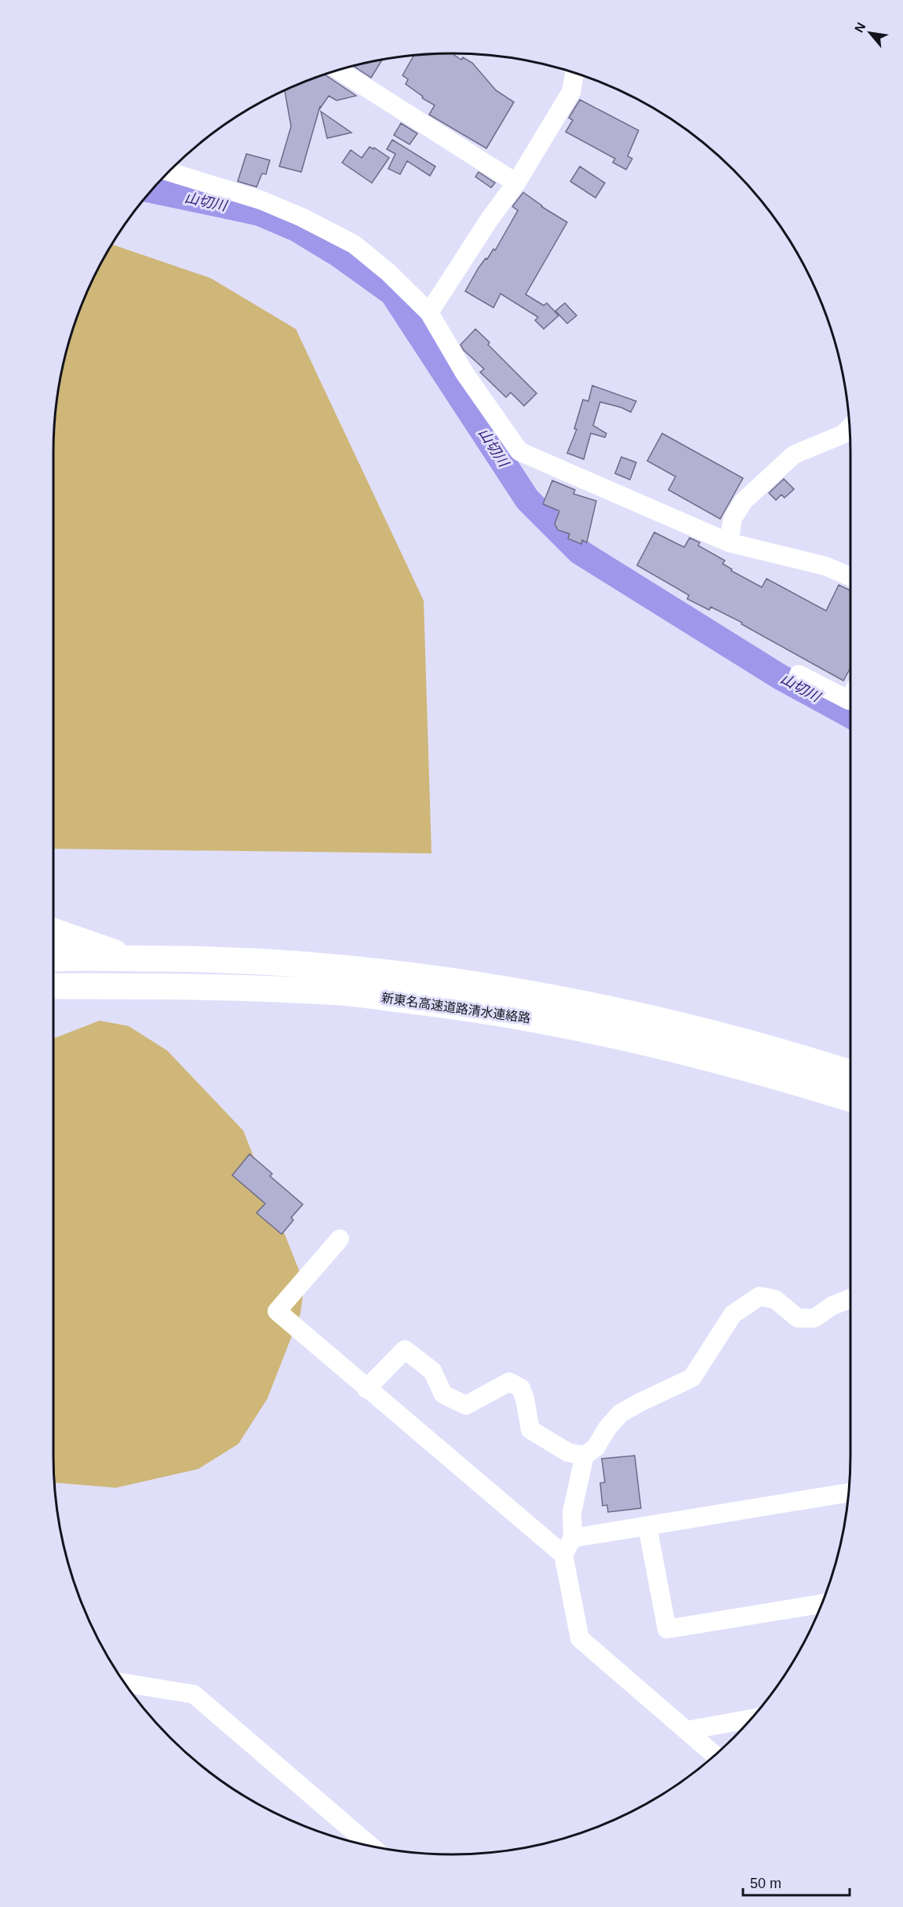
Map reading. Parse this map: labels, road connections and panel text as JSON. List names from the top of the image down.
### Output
{
  "streets": {
    "highway": ["新東名高速道路清水連絡路"]
  },
  "water": ["山切川"],
  "scale_bar": "50 m",
  "north": "top left"
}
